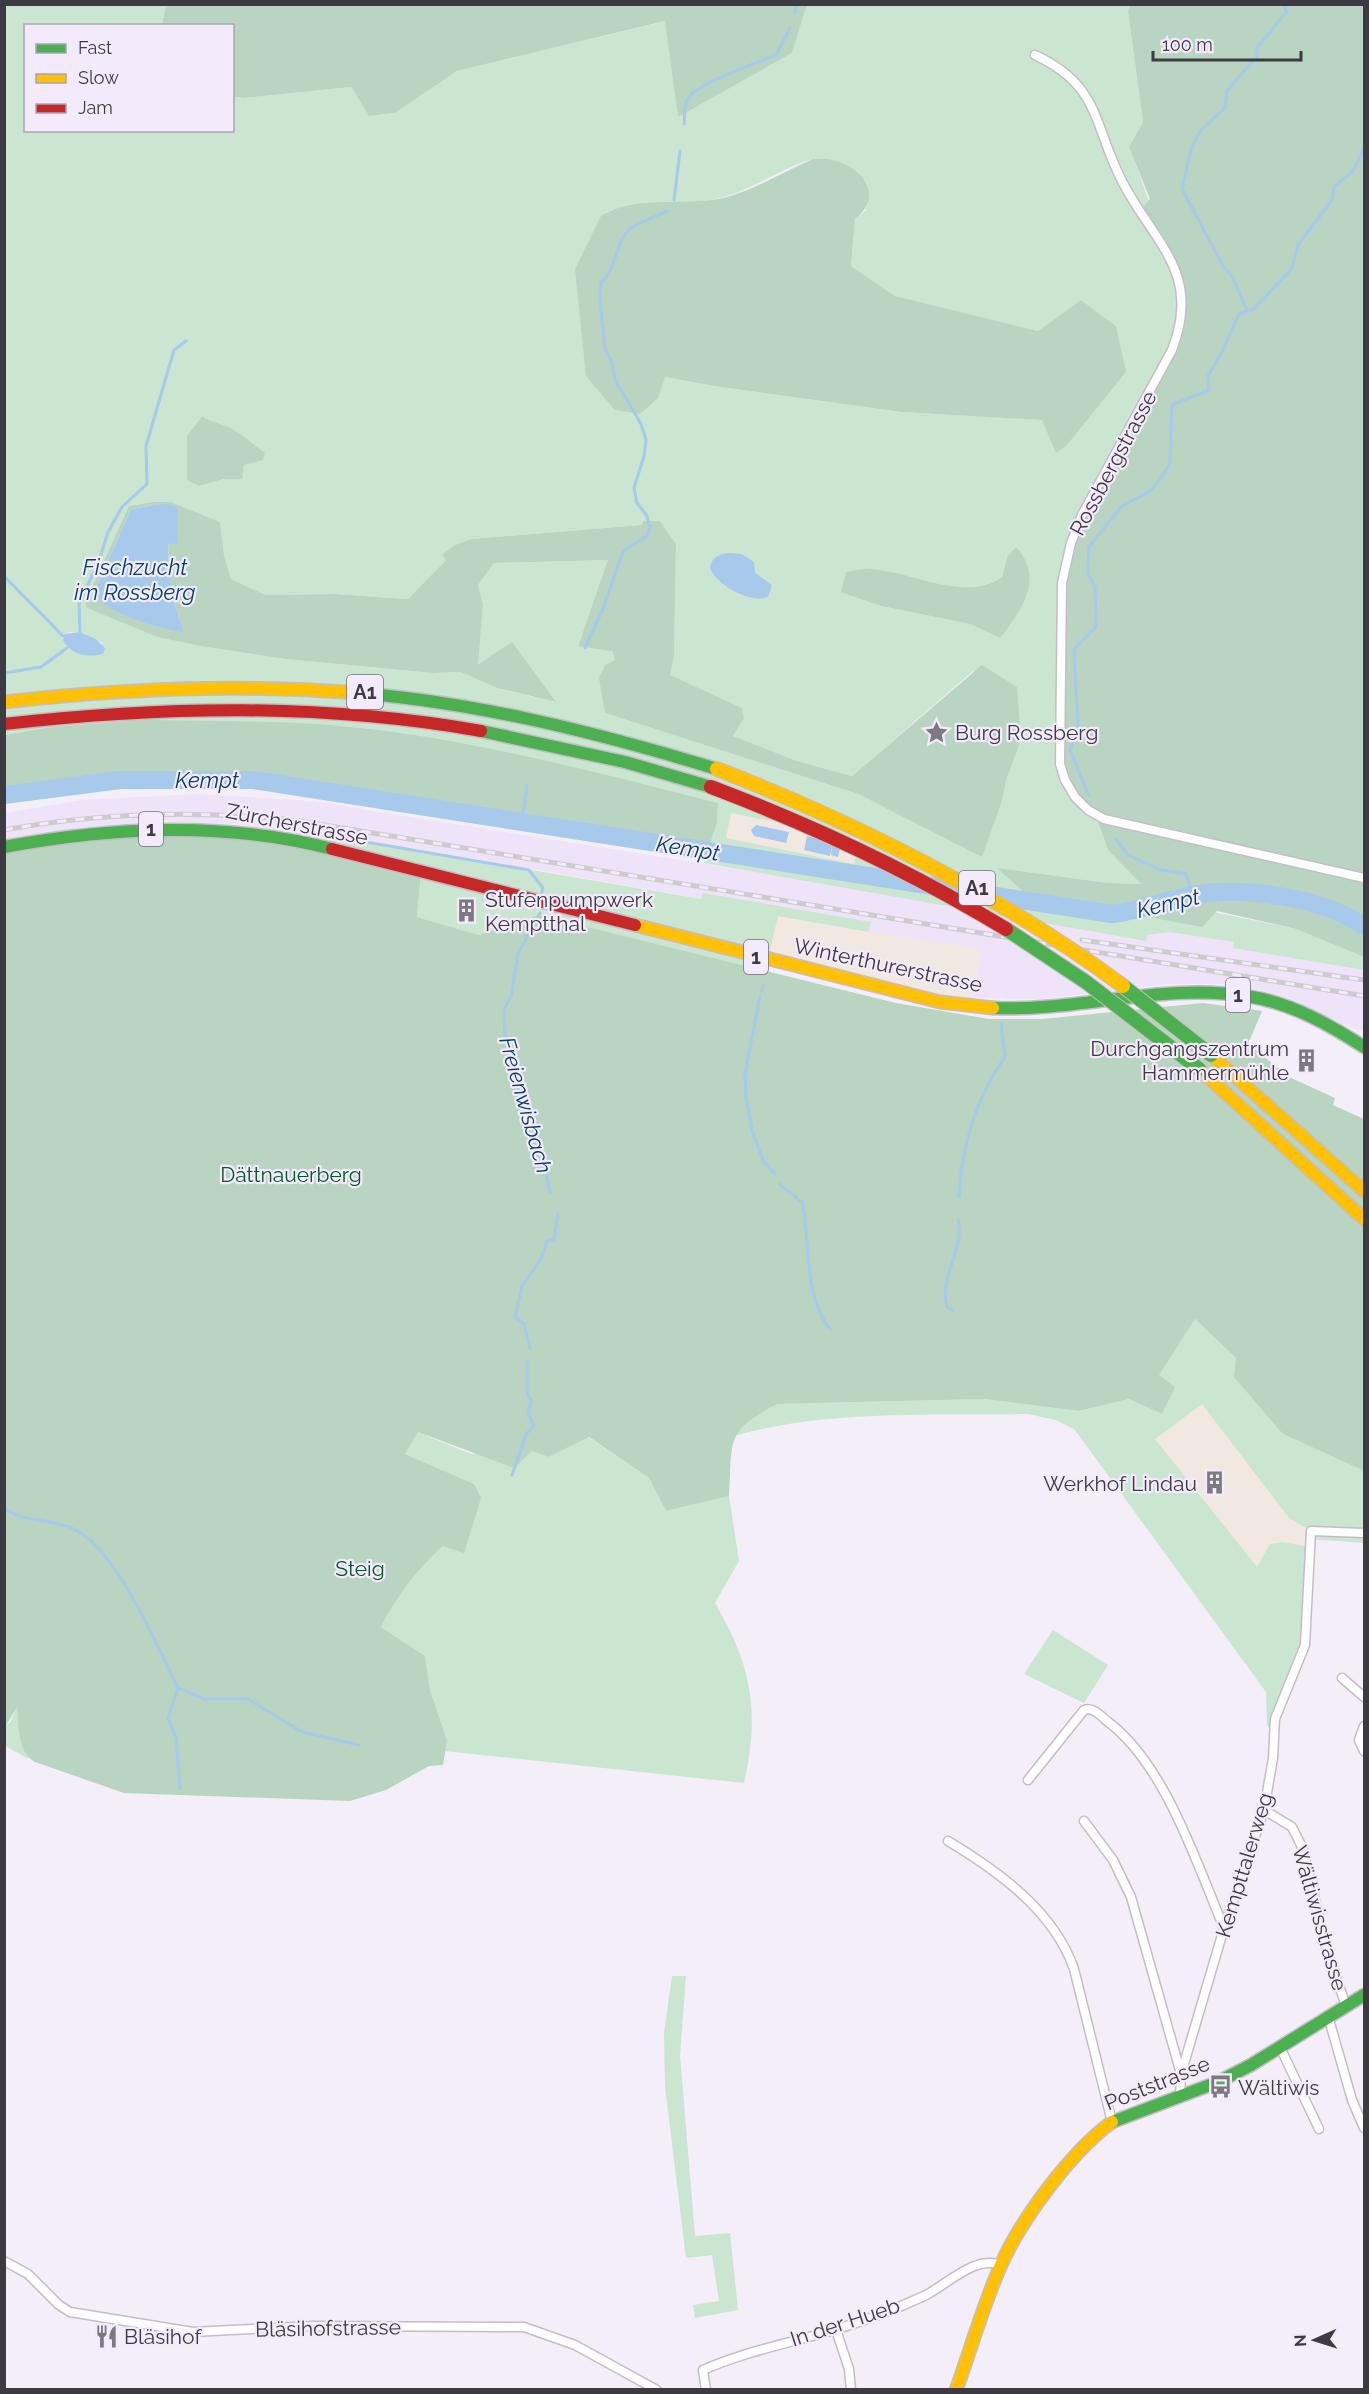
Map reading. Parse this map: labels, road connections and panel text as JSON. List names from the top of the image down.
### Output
{
  "streets": {
    "main road": [
      "A1",
      "Zürcherstrasse",
      "1",
      "Winterthurerstrasse",
      "Poststrasse"
    ],
    "street": [
      "Rossbergstrasse",
      "Kempttalerweg",
      "Wältiwisstrasse",
      "In der Hueb",
      "Bläsihofstrasse"
    ]
  },
  "crossings": [
    ["Zürcherstrasse", "Winterthurerstrasse"],
    ["Kempttalerweg", "Wältiwisstrasse"],
    ["Wältiwisstrasse", "Poststrasse"],
    ["Poststrasse", "In der Hueb"]
  ],
  "water": ["Fischzucht im Rossberg", "Kempt", "Freienwisbach"],
  "parks": ["Dättnauerberg", "Steig"],
  "places": {
    "place": ["Burg Rossberg"],
    "building": ["Stufenpumpwerk Kemptthal", "Durchgangszentrum Hammermühle", "Werkhof Lindau"],
    "bus stop": ["Wältiwis"],
    "restaurant": ["Bläsihof"]
  },
  "legend": ["Fast", "Slow", "Jam"],
  "scale_bar": "100 m",
  "north": "left"
}
